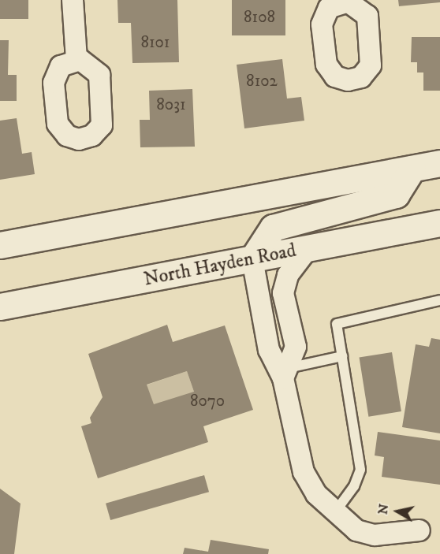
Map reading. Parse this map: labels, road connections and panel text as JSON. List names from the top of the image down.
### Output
{
  "streets": {
    "main road": ["North Hayden Road"]
  },
  "house_numbers": [
    "8108",
    "8101",
    "8102",
    "8031",
    "8070"
  ],
  "north": "left"
}
